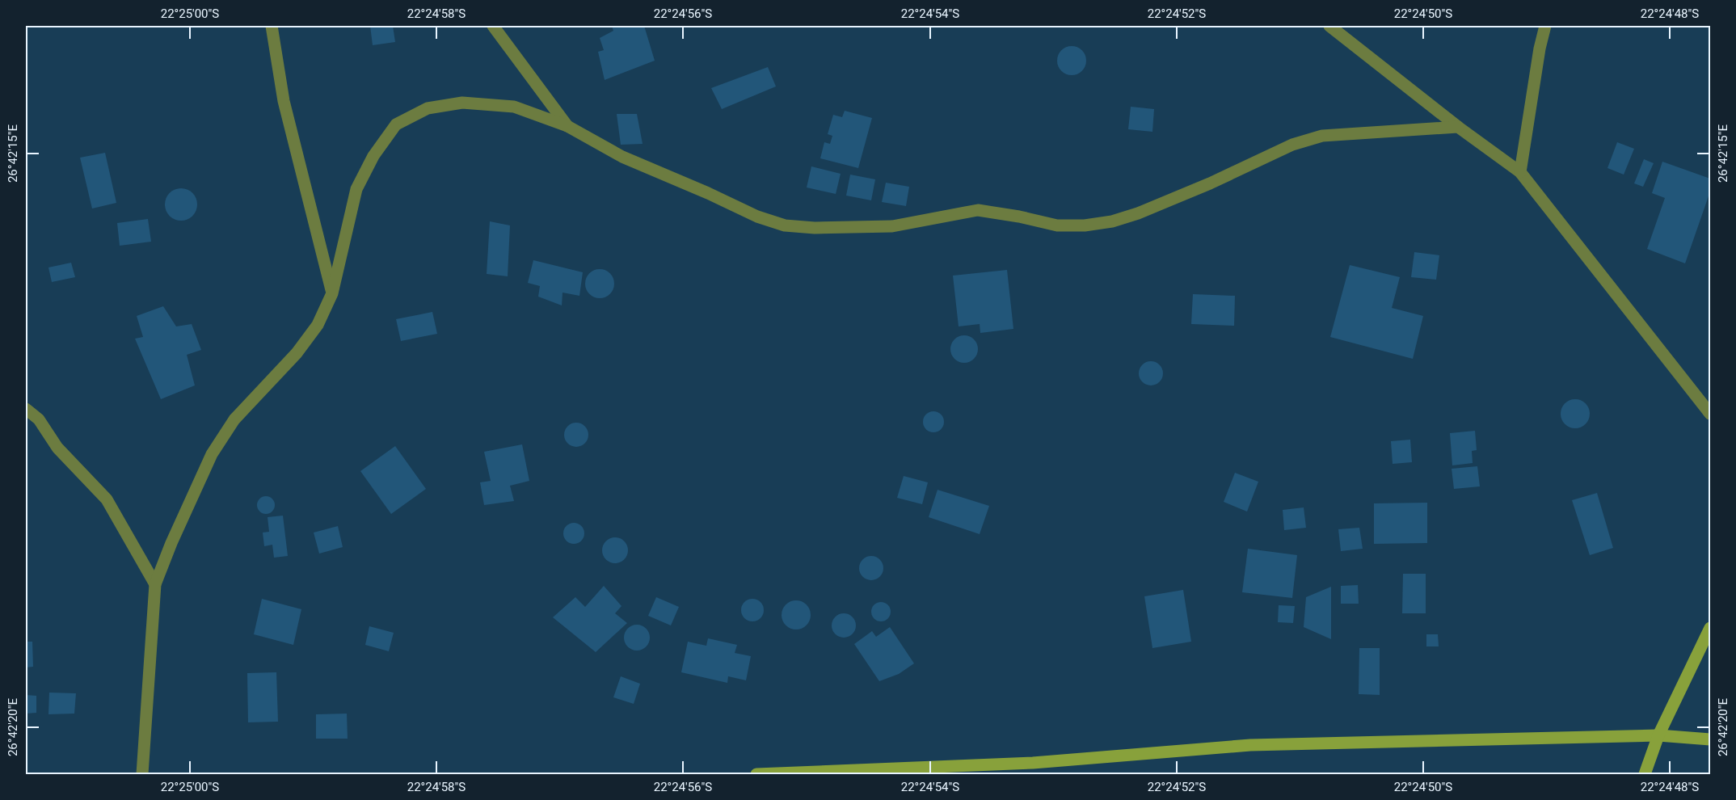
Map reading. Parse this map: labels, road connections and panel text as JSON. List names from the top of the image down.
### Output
{
  "coordinates": [
    "22°25'00\"S",
    "22°24'58\"S",
    "22°24'56\"S",
    "22°24'54\"S",
    "22°24'52\"S",
    "22°24'50\"S",
    "22°24'48\"S",
    "26°42'15\"E",
    "26°42'20\"E"
  ]
}
